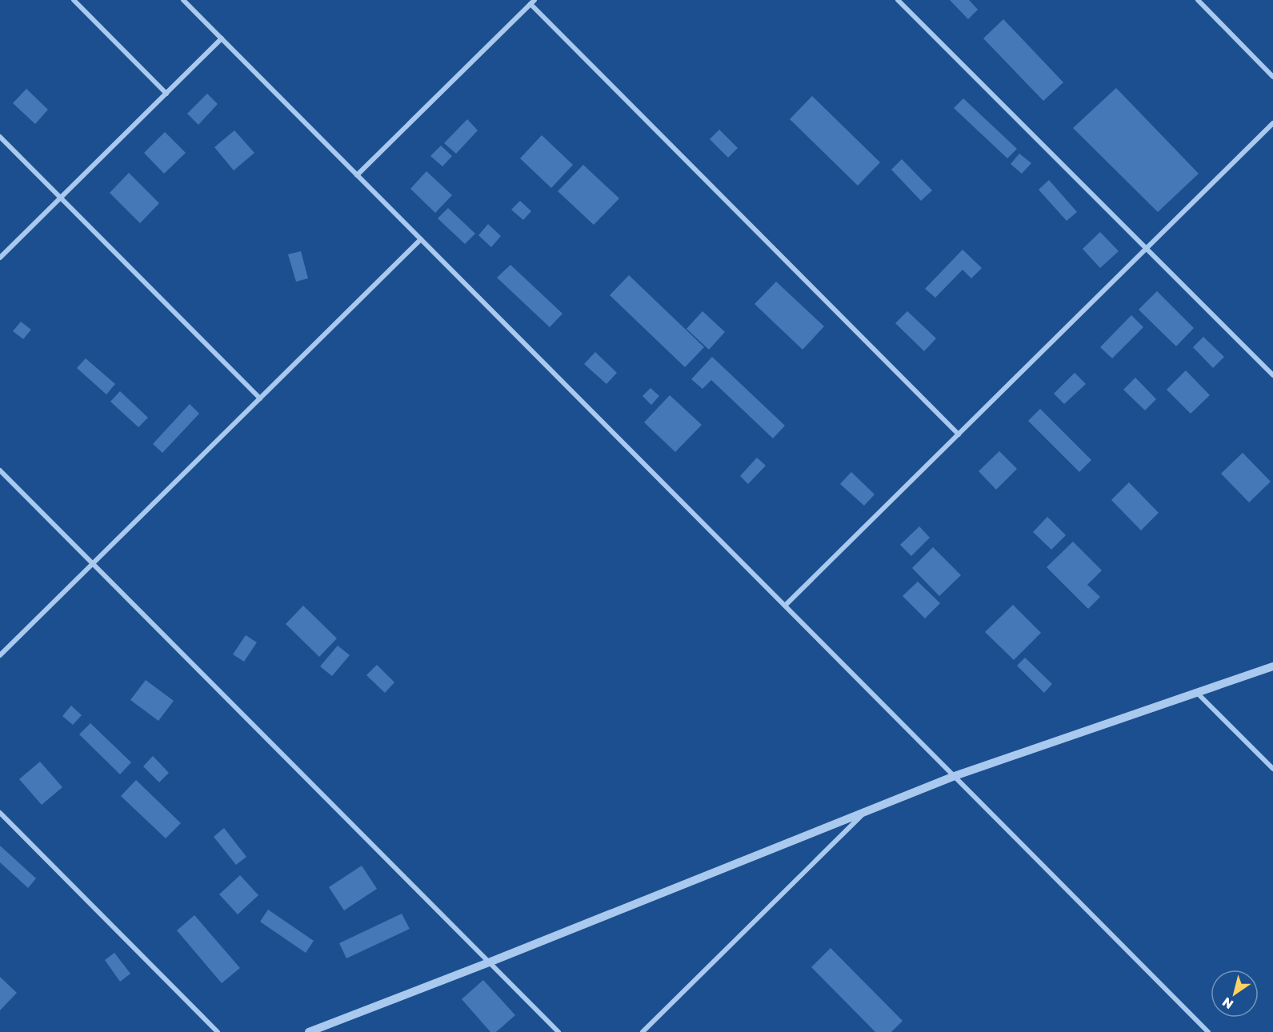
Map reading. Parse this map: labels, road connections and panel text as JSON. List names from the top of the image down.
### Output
{
  "north": "bottom left"
}
